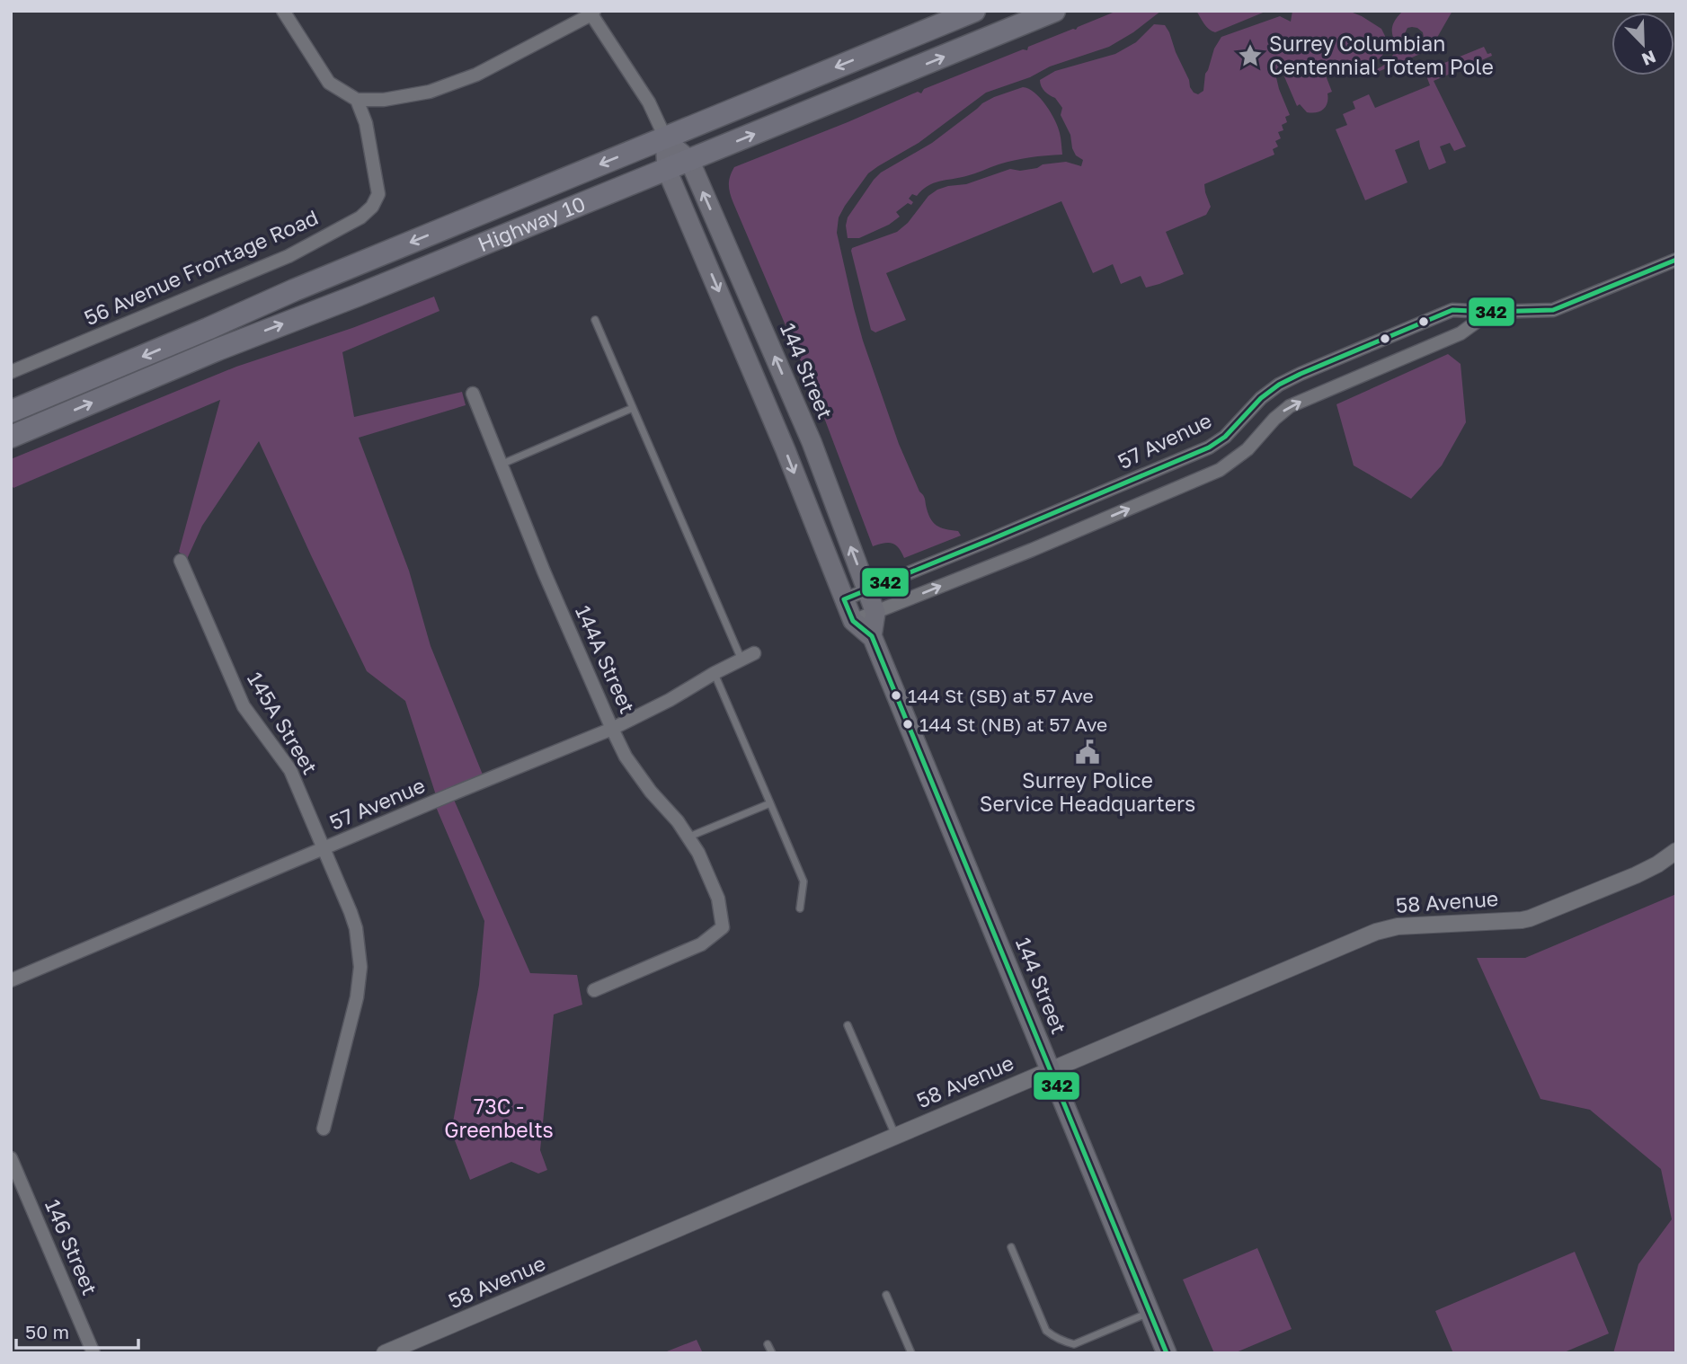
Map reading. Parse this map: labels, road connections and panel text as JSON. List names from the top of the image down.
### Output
{
  "streets": {
    "highway": ["Highway 10"],
    "main road": ["144 Street"],
    "street": [
      "56 Avenue Frontage Road",
      "57 Avenue",
      "144A Street",
      "145A Street",
      "58 Avenue",
      "146 Street"
    ]
  },
  "crossings": [
    ["Highway 10", "144 Street"],
    ["144 Street", "57 Avenue"],
    ["144 Street", "58 Avenue"],
    ["57 Avenue", "144A Street"],
    ["57 Avenue", "145A Street"]
  ],
  "parks": ["73C - Greenbelts"],
  "places": {
    "place": ["Surrey Columbian Centennial Totem Pole"],
    "other": ["144 St (SB) at 57 Ave", "144 St (NB) at 57 Ave"],
    "public building": ["Surrey Police Service Headquarters"]
  },
  "lines": ["transit line 342"],
  "scale_bar": "50 m",
  "north": "bottom right"
}
